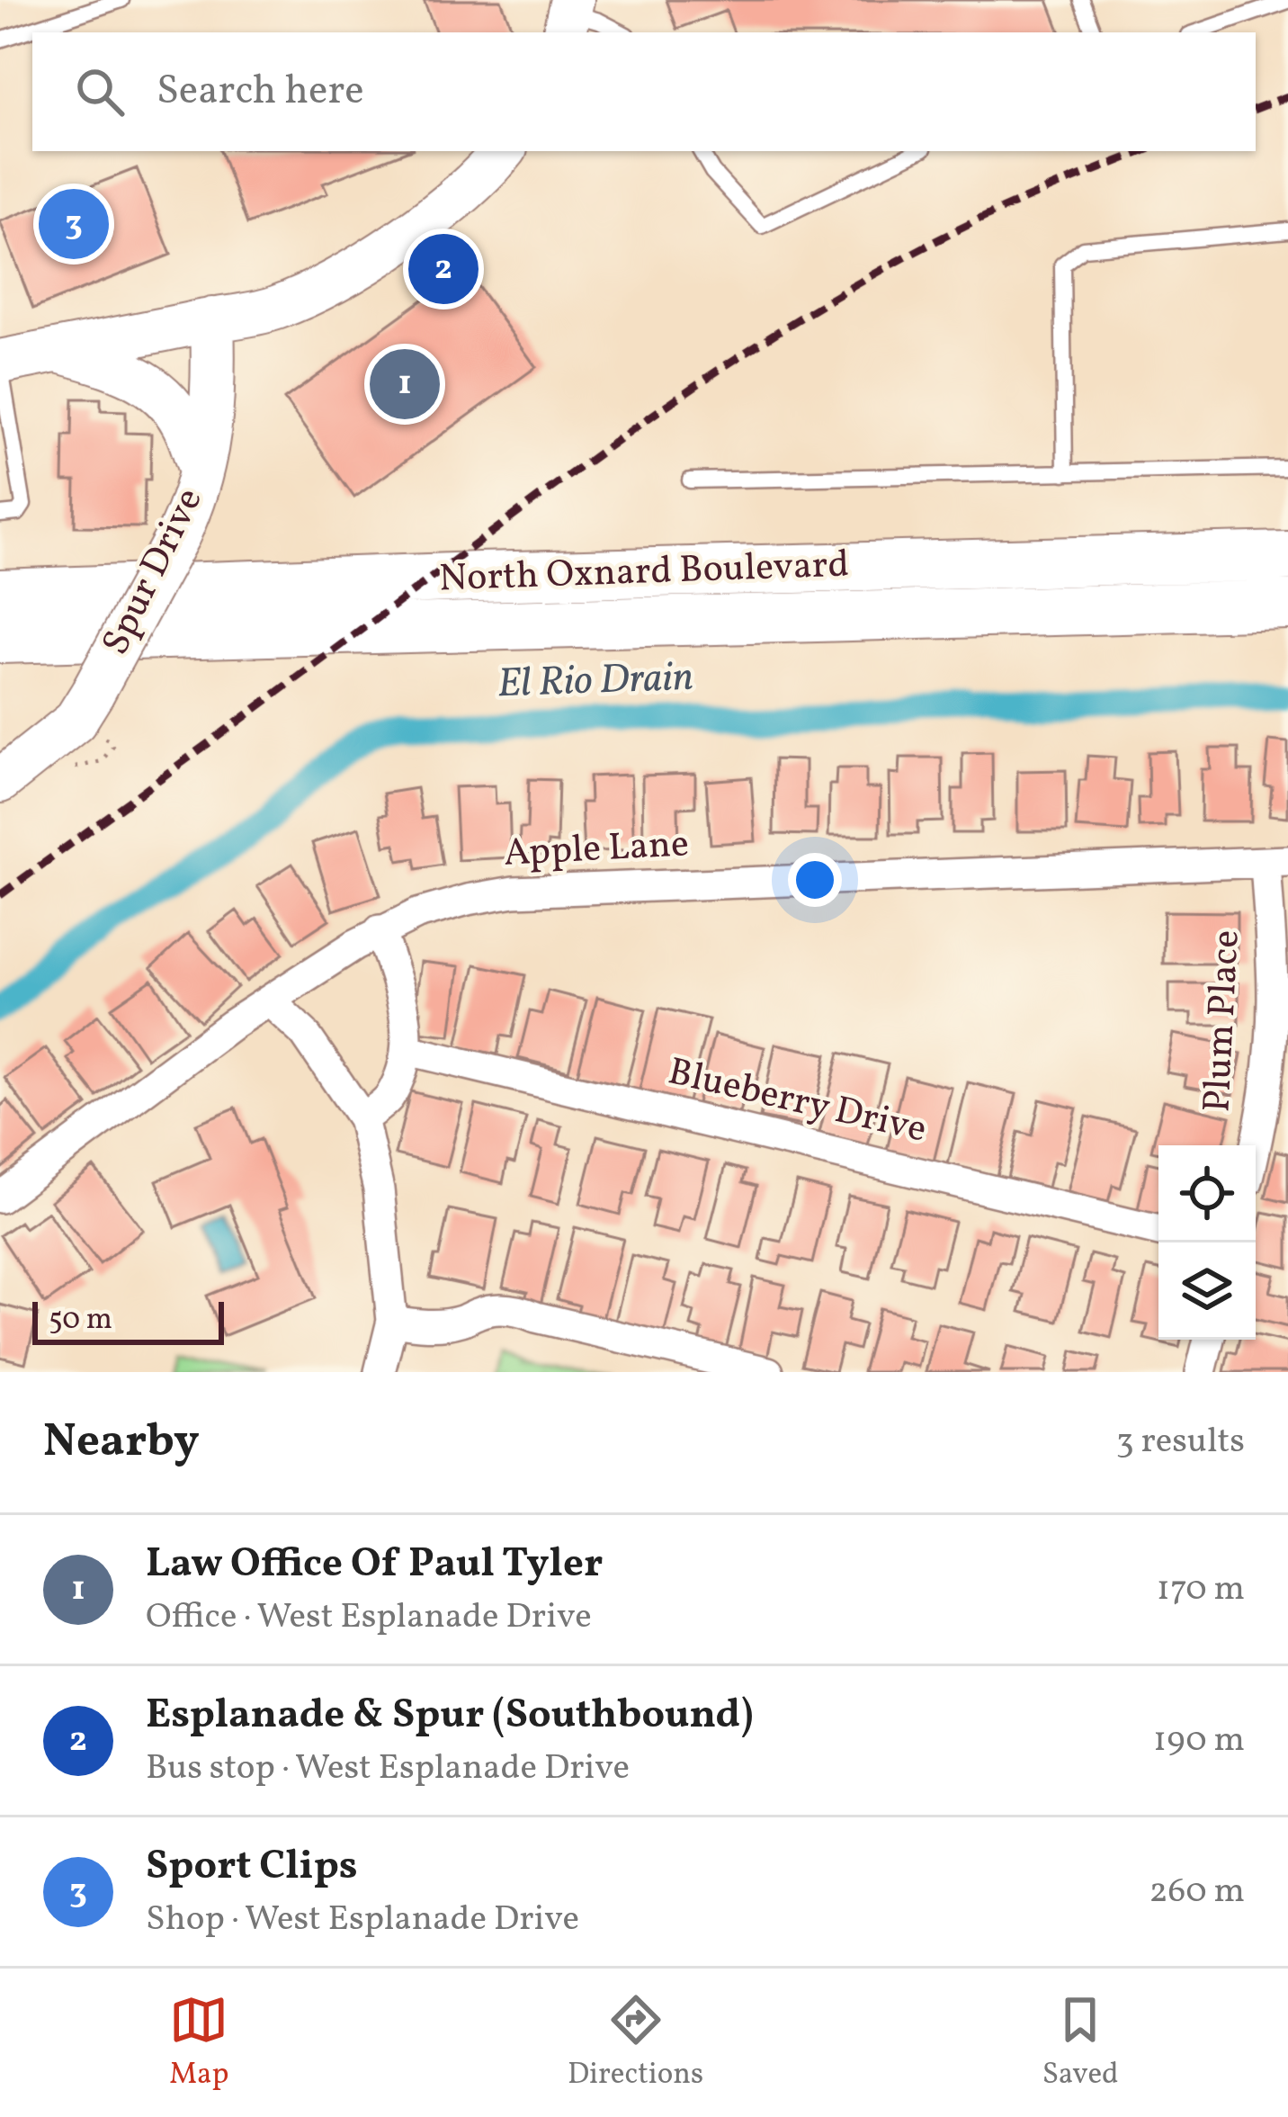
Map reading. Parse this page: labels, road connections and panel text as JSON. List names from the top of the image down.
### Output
{
  "streets": {
    "main road": ["North Oxnard Boulevard"],
    "street": [
      "Spur Drive",
      "Apple Lane",
      "Plum Place",
      "Blueberry Drive"
    ]
  },
  "crossings": [
    ["Apple Lane", "Plum Place"]
  ],
  "water": ["El Rio Drain"],
  "scale_bar": "50 m",
  "page": {
    "search": "Search here",
    "pins": ["3", "2", "1"],
    "scale": "50 m",
    "heading": ["Nearby", "3 results"],
    "list": [
      {
        "mark": "1",
        "name": "Law Office Of Paul Tyler",
        "note": "Office · West Esplanade Drive",
        "value": "170 m"
      },
      {
        "mark": "2",
        "name": "Esplanade & Spur (Southbound)",
        "note": "Bus stop · West Esplanade Drive",
        "value": "190 m"
      },
      {
        "mark": "3",
        "name": "Sport Clips",
        "note": "Shop · West Esplanade Drive",
        "value": "260 m"
      }
    ],
    "nav": ["Map", "Directions", "Saved"]
  }
}
